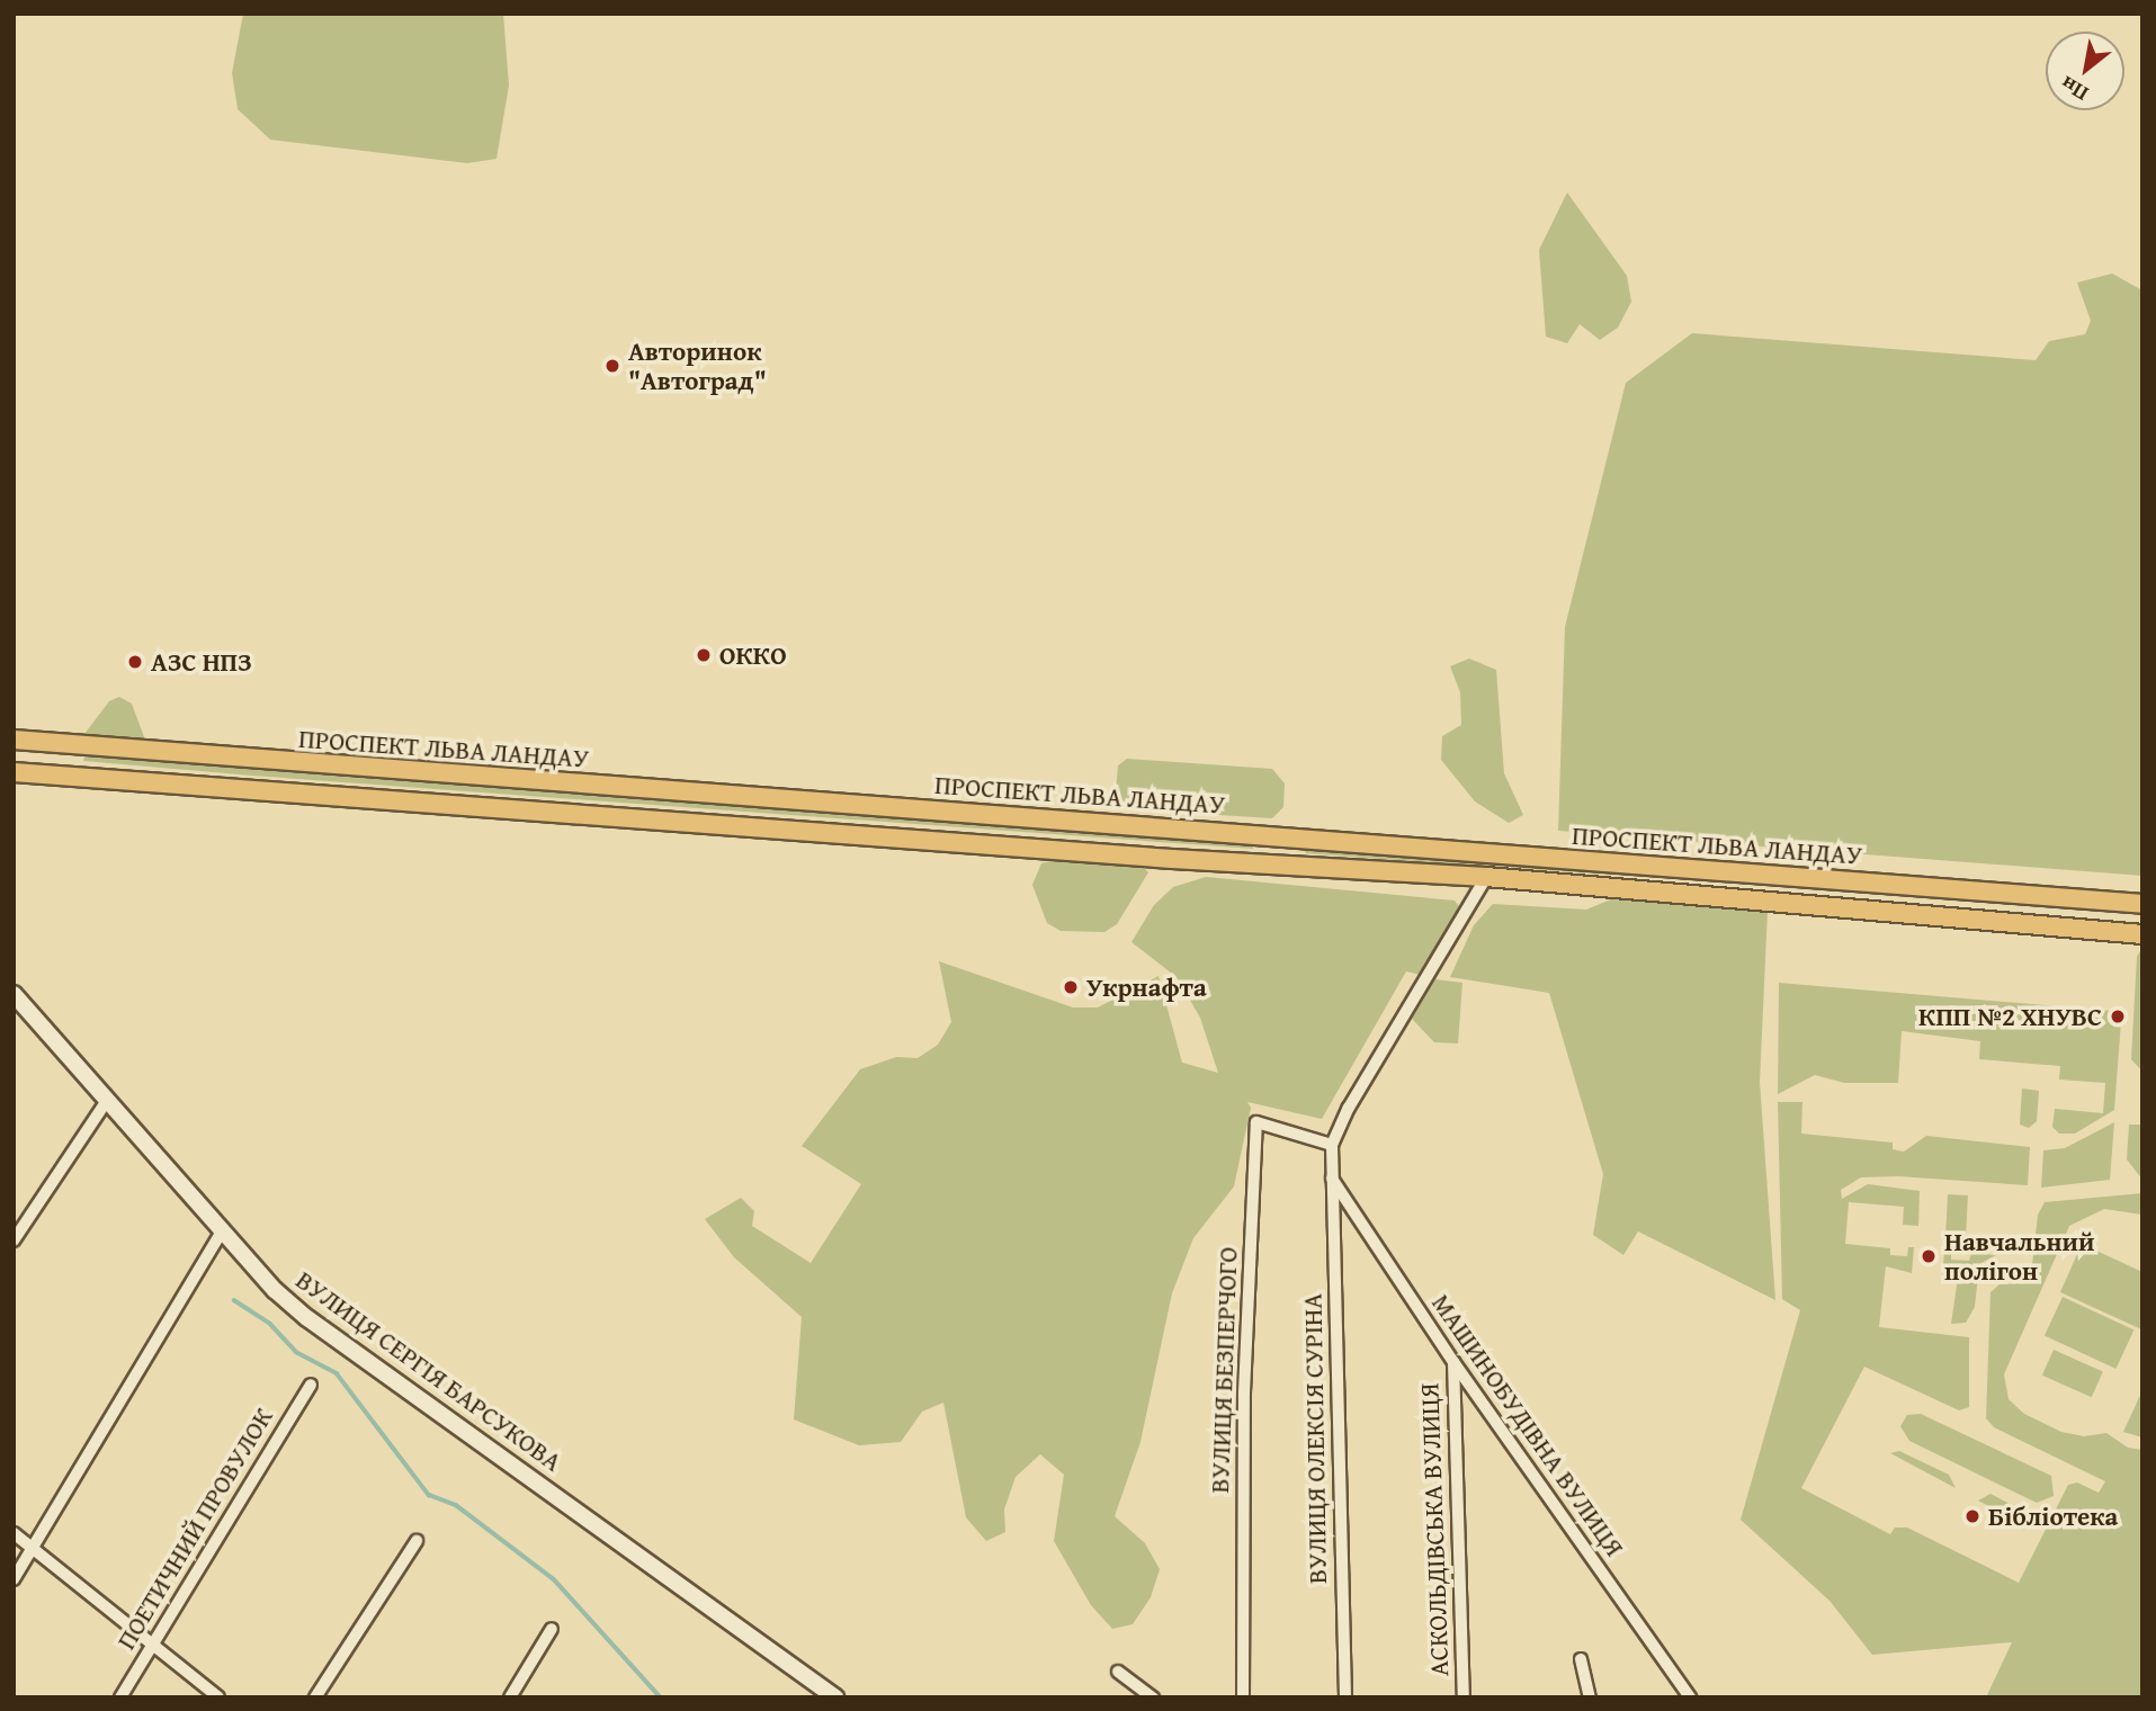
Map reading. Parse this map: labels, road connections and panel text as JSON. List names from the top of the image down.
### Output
{
  "streets": {
    "main road": ["ПРОСПЕКТ ЛЬВА ЛАНДАУ", "ВУЛИЦЯ СЕРГІЯ БАРСУКОВА"],
    "street": [
      "ВУЛИЦЯ БЕЗПЕРЧОГО",
      "МАШИНОБУДІВНА ВУЛИЦЯ",
      "ВУЛИЦЯ ОЛЕКСІЯ СУРІНА",
      "ПОЕТИЧНИЙ ПРОВУЛОК",
      "АСКОЛЬДІВСЬКА ВУЛИЦЯ"
    ]
  },
  "crossings": [
    ["ВУЛИЦЯ БЕЗПЕРЧОГО", "ВУЛИЦЯ ОЛЕКСІЯ СУРІНА"],
    ["МАШИНОБУДІВНА ВУЛИЦЯ", "ВУЛИЦЯ ОЛЕКСІЯ СУРІНА"],
    ["МАШИНОБУДІВНА ВУЛИЦЯ", "АСКОЛЬДІВСЬКА ВУЛИЦЯ"]
  ],
  "places": [
    "Авторинок \"Автоград\"",
    "ОККО",
    "АЗС НПЗ",
    "Укрнафта",
    "КПП №2 ХНУВС",
    "Навчальний полігон",
    "Бібліотека"
  ],
  "north": "bottom left"
}
